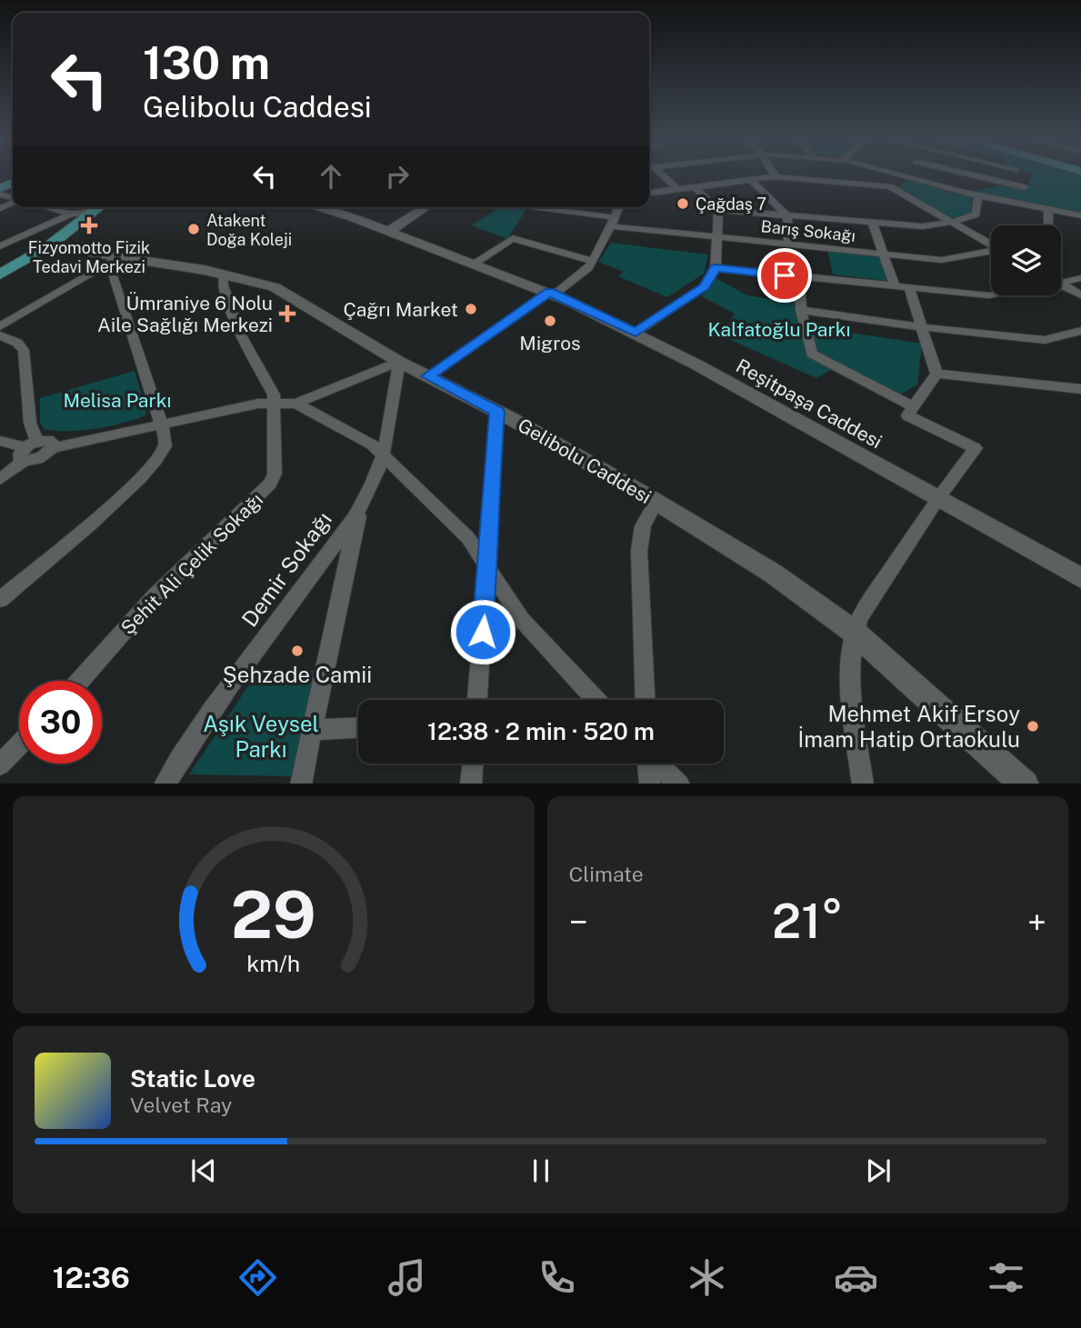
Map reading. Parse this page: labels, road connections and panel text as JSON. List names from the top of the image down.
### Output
{
  "streets": {
    "street": [
      "Barış Sokağı",
      "Reşitpaşa Caddesi",
      "Gelibolu Caddesi",
      "Şehit Ali Çelik Sokağı",
      "Demir Sokağı"
    ]
  },
  "crossings": [
    ["Gelibolu Caddesi", "Şehit Ali Çelik Sokağı"],
    ["Gelibolu Caddesi", "Demir Sokağı"]
  ],
  "parks": ["Kalfatoğlu Parkı", "Melisa Parkı", "Aşık Veysel Parkı"],
  "places": {
    "other": [
      "Çağdaş 7",
      "Atakent Doğa Koleji",
      "Çağrı Market",
      "Migros",
      "Şehzade Camii",
      "Mehmet Akif Ersoy İmam Hatip Ortaokulu"
    ],
    "health": ["Fizyomotto Fizik Tedavi Merkezi", "Ümraniye 6 Nolu Aile Sağlığı Merkezi"]
  },
  "page": {
    "turn": ["130 m", "Gelibolu Caddesi"],
    "limit": "30",
    "trip": "12:38 · 2 min · 520 m",
    "tile": "Climate",
    "heat": ["−", "21°", "+"],
    "song": ["Static Love", "Velvet Ray"],
    "tabs": "12:36",
    "gauge": ["29", "km/h"]
  }
}
